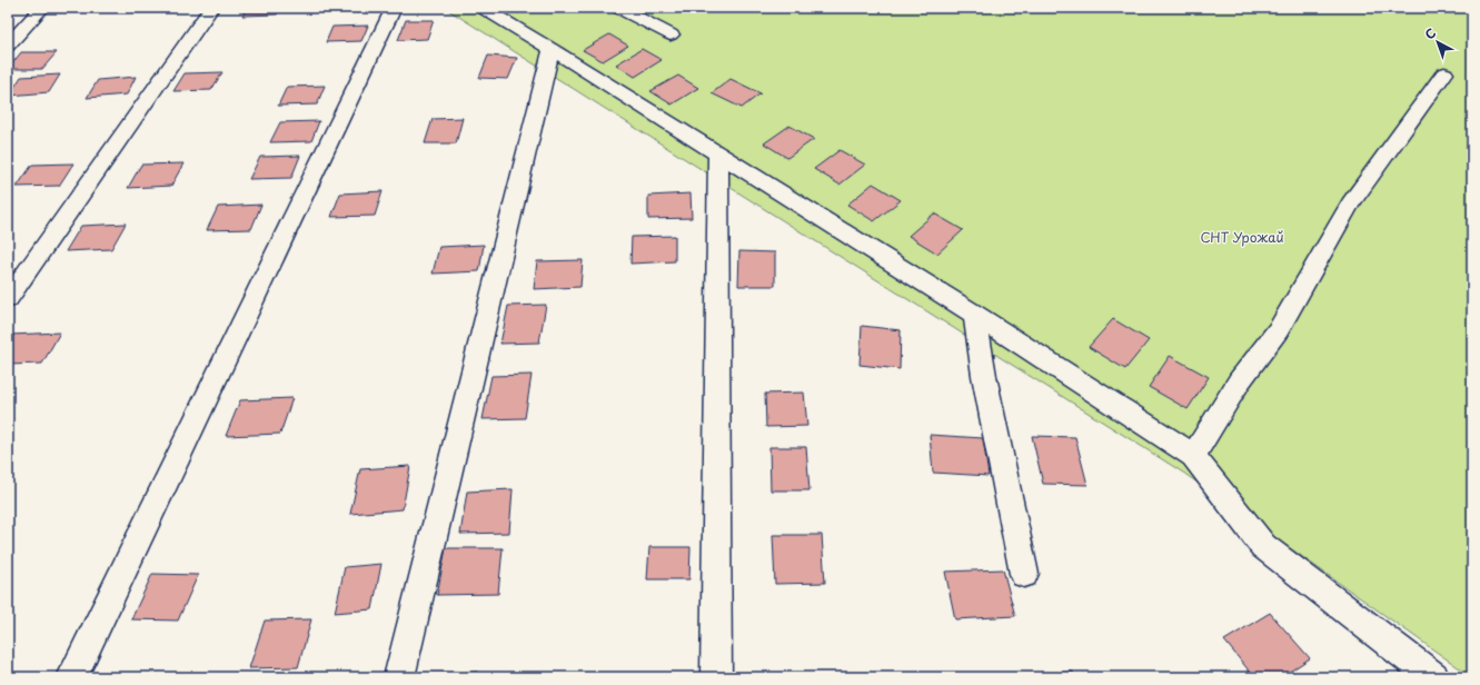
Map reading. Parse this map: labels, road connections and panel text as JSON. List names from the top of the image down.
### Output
{
  "parks": ["СНТ Урожай"],
  "north": "top left"
}
